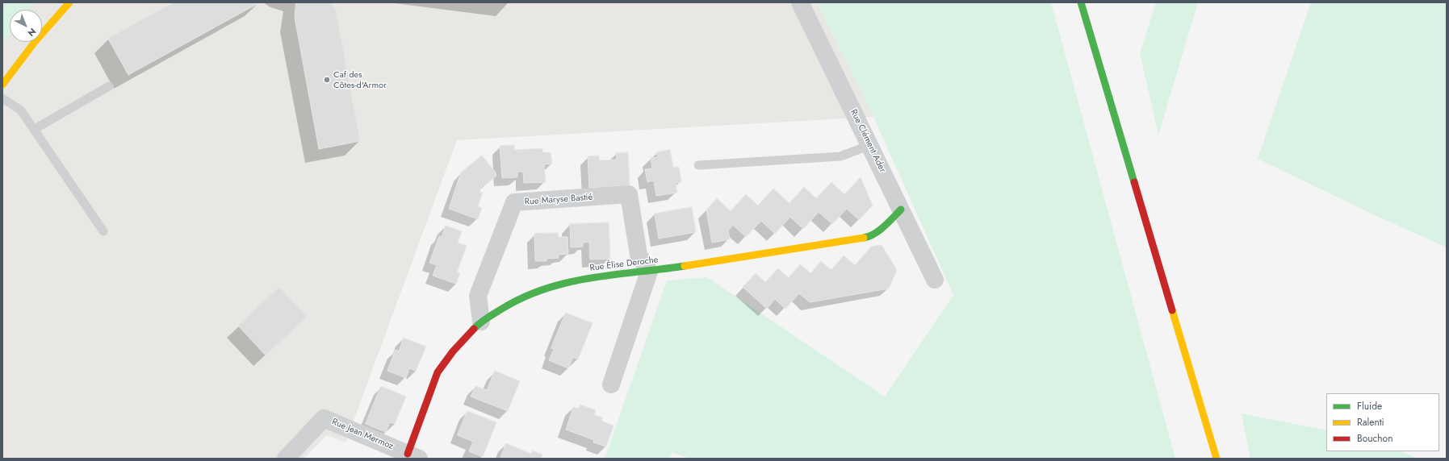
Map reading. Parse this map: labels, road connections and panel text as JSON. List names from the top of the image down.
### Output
{
  "streets": {
    "street": [
      "Rue Clément Ader",
      "Rue Maryse Bastié",
      "Rue Élise Deroche",
      "Rue Jean Mermoz"
    ]
  },
  "crossings": [
    ["Rue Clément Ader", "Rue Élise Deroche"],
    ["Rue Maryse Bastié", "Rue Élise Deroche"],
    ["Rue Élise Deroche", "Rue Jean Mermoz"]
  ],
  "places": ["Caf des Côtes-d'Armor"],
  "legend": ["Fluide", "Ralenti", "Bouchon"],
  "north": "bottom right"
}
